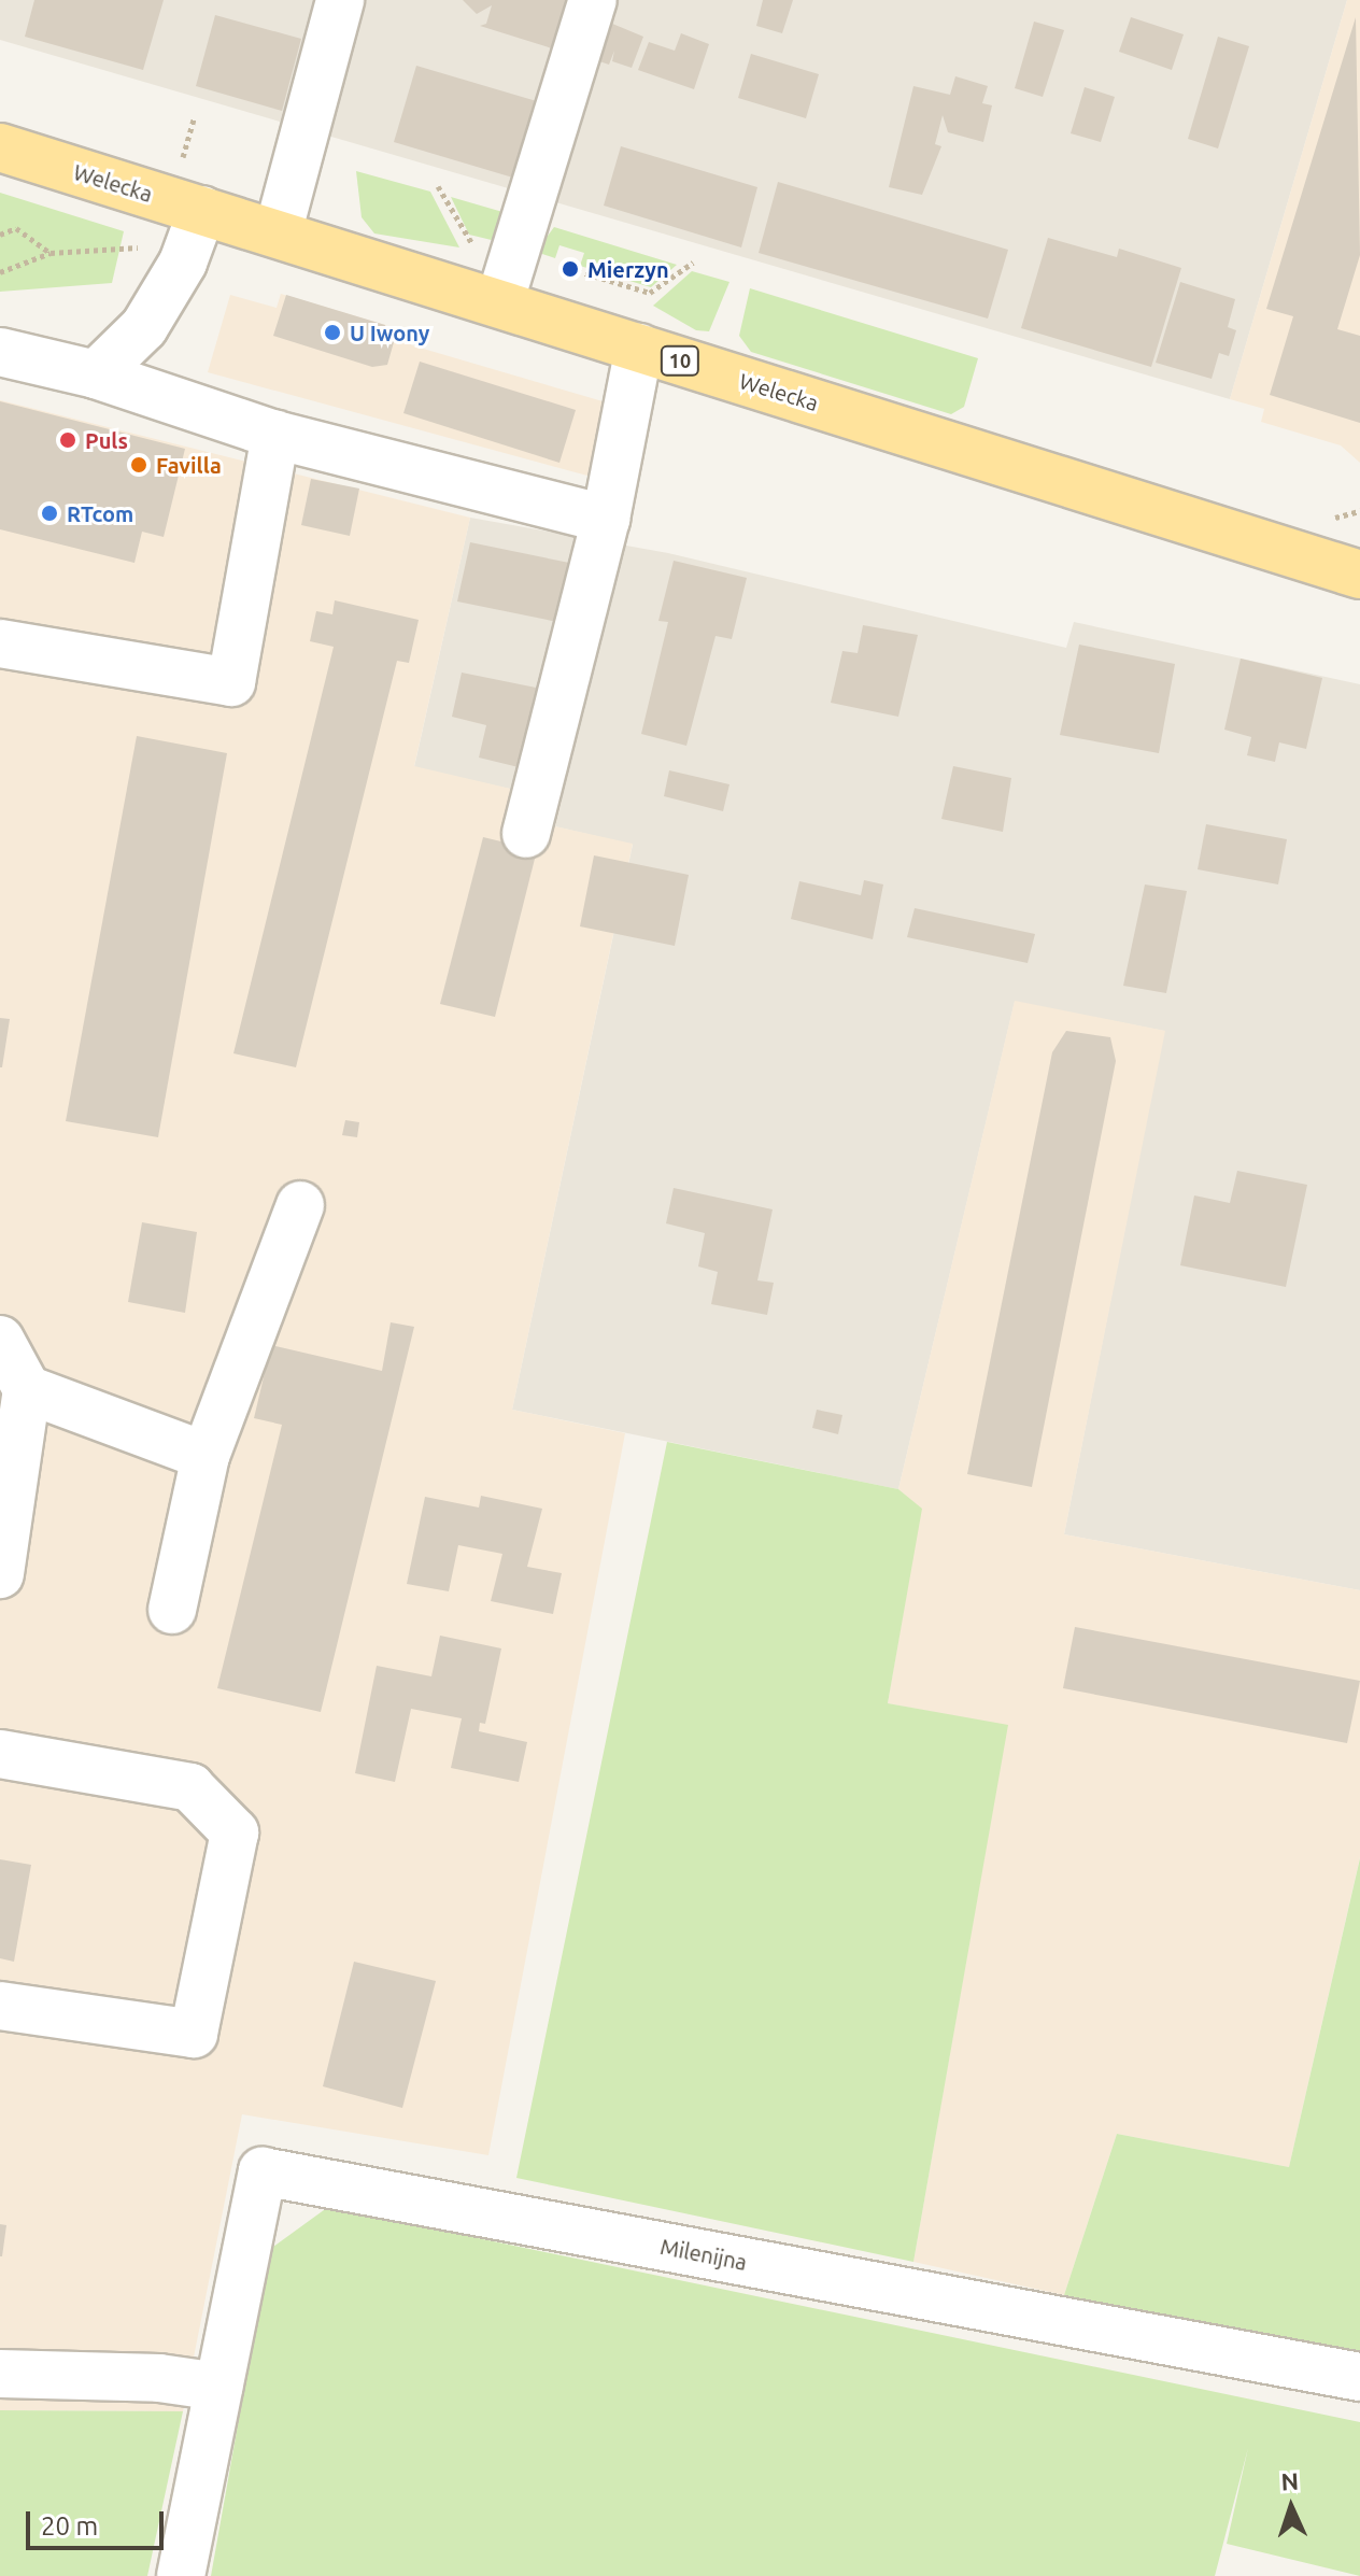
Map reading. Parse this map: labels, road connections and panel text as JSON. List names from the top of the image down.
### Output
{
  "streets": {
    "main road": ["Welecka", "10"],
    "street": ["Milenijna"]
  },
  "places": [
    "Mierzyn",
    "U Iwony",
    "Puls",
    "Favilla",
    "RTcom"
  ],
  "scale_bar": "20 m",
  "north": "top"
}
